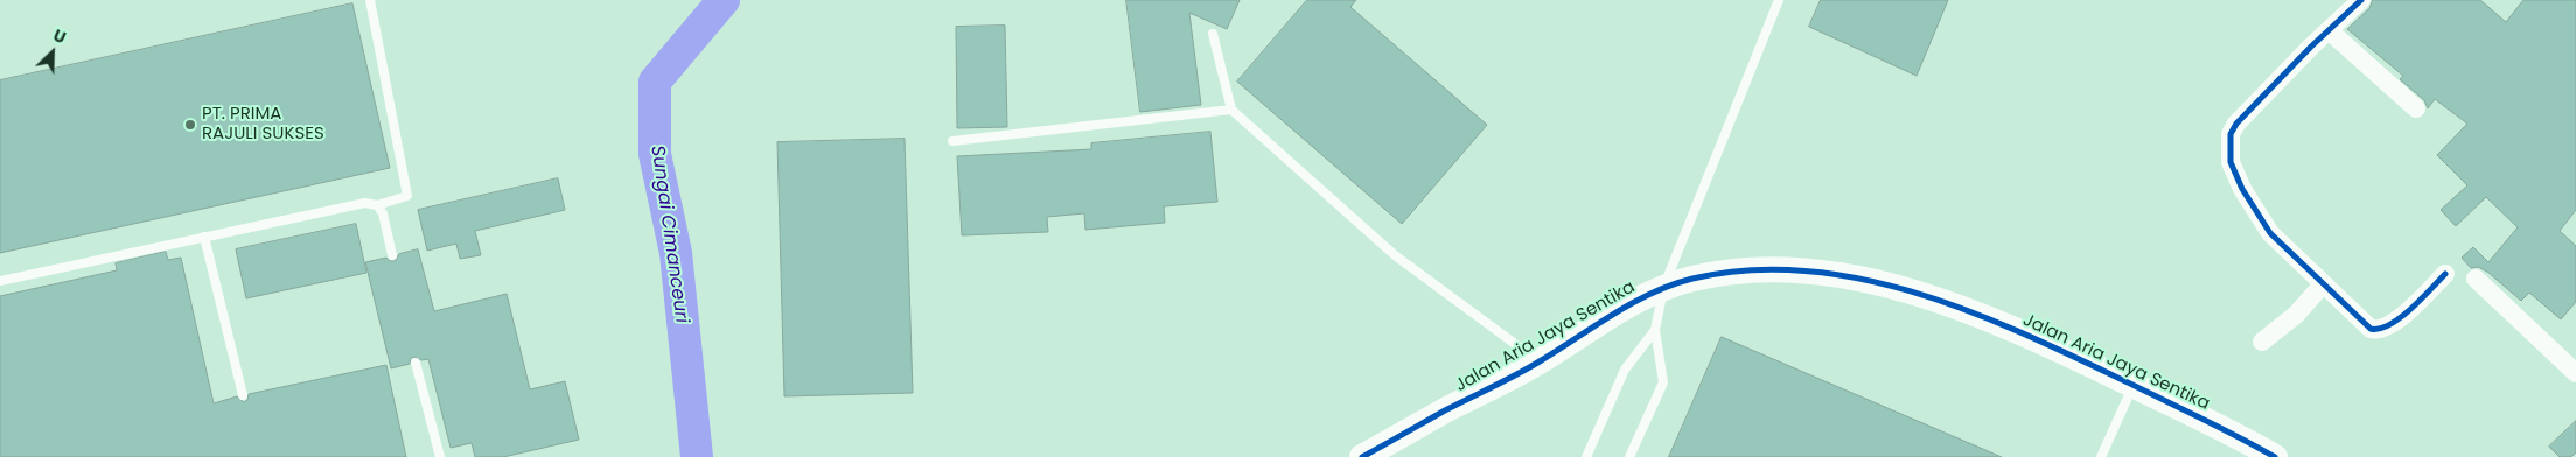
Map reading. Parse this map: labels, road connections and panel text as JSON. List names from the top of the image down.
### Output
{
  "streets": {
    "street": ["Jalan Aria Jaya Sentika"]
  },
  "water": ["Sungai Cimanceuri"],
  "places": ["PT. PRIMA RAJULI SUKSES"],
  "north": "top right"
}
